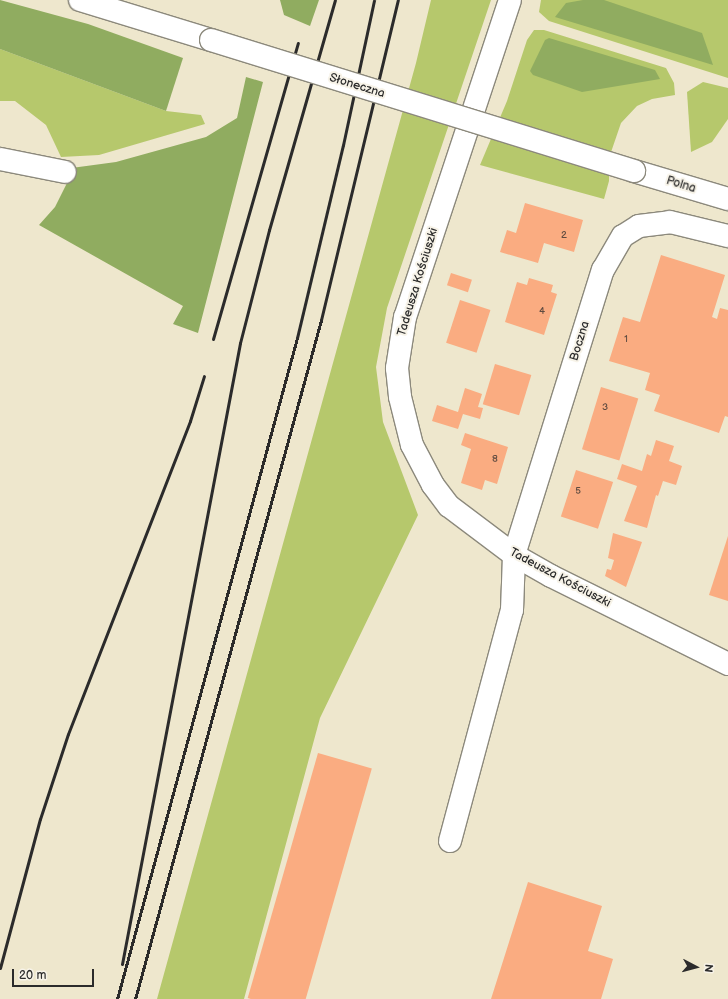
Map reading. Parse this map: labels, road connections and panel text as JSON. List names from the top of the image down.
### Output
{
  "streets": {
    "street": [
      "Słoneczna",
      "Polna",
      "Tadeusza Kościuszki",
      "Boczna"
    ]
  },
  "crossings": [
    ["Słoneczna", "Polna"],
    ["Tadeusza Kościuszki", "Boczna"]
  ],
  "house_numbers": [
    "2",
    "4",
    "1",
    "3",
    "8",
    "5"
  ],
  "scale_bar": "20 m",
  "north": "right"
}
